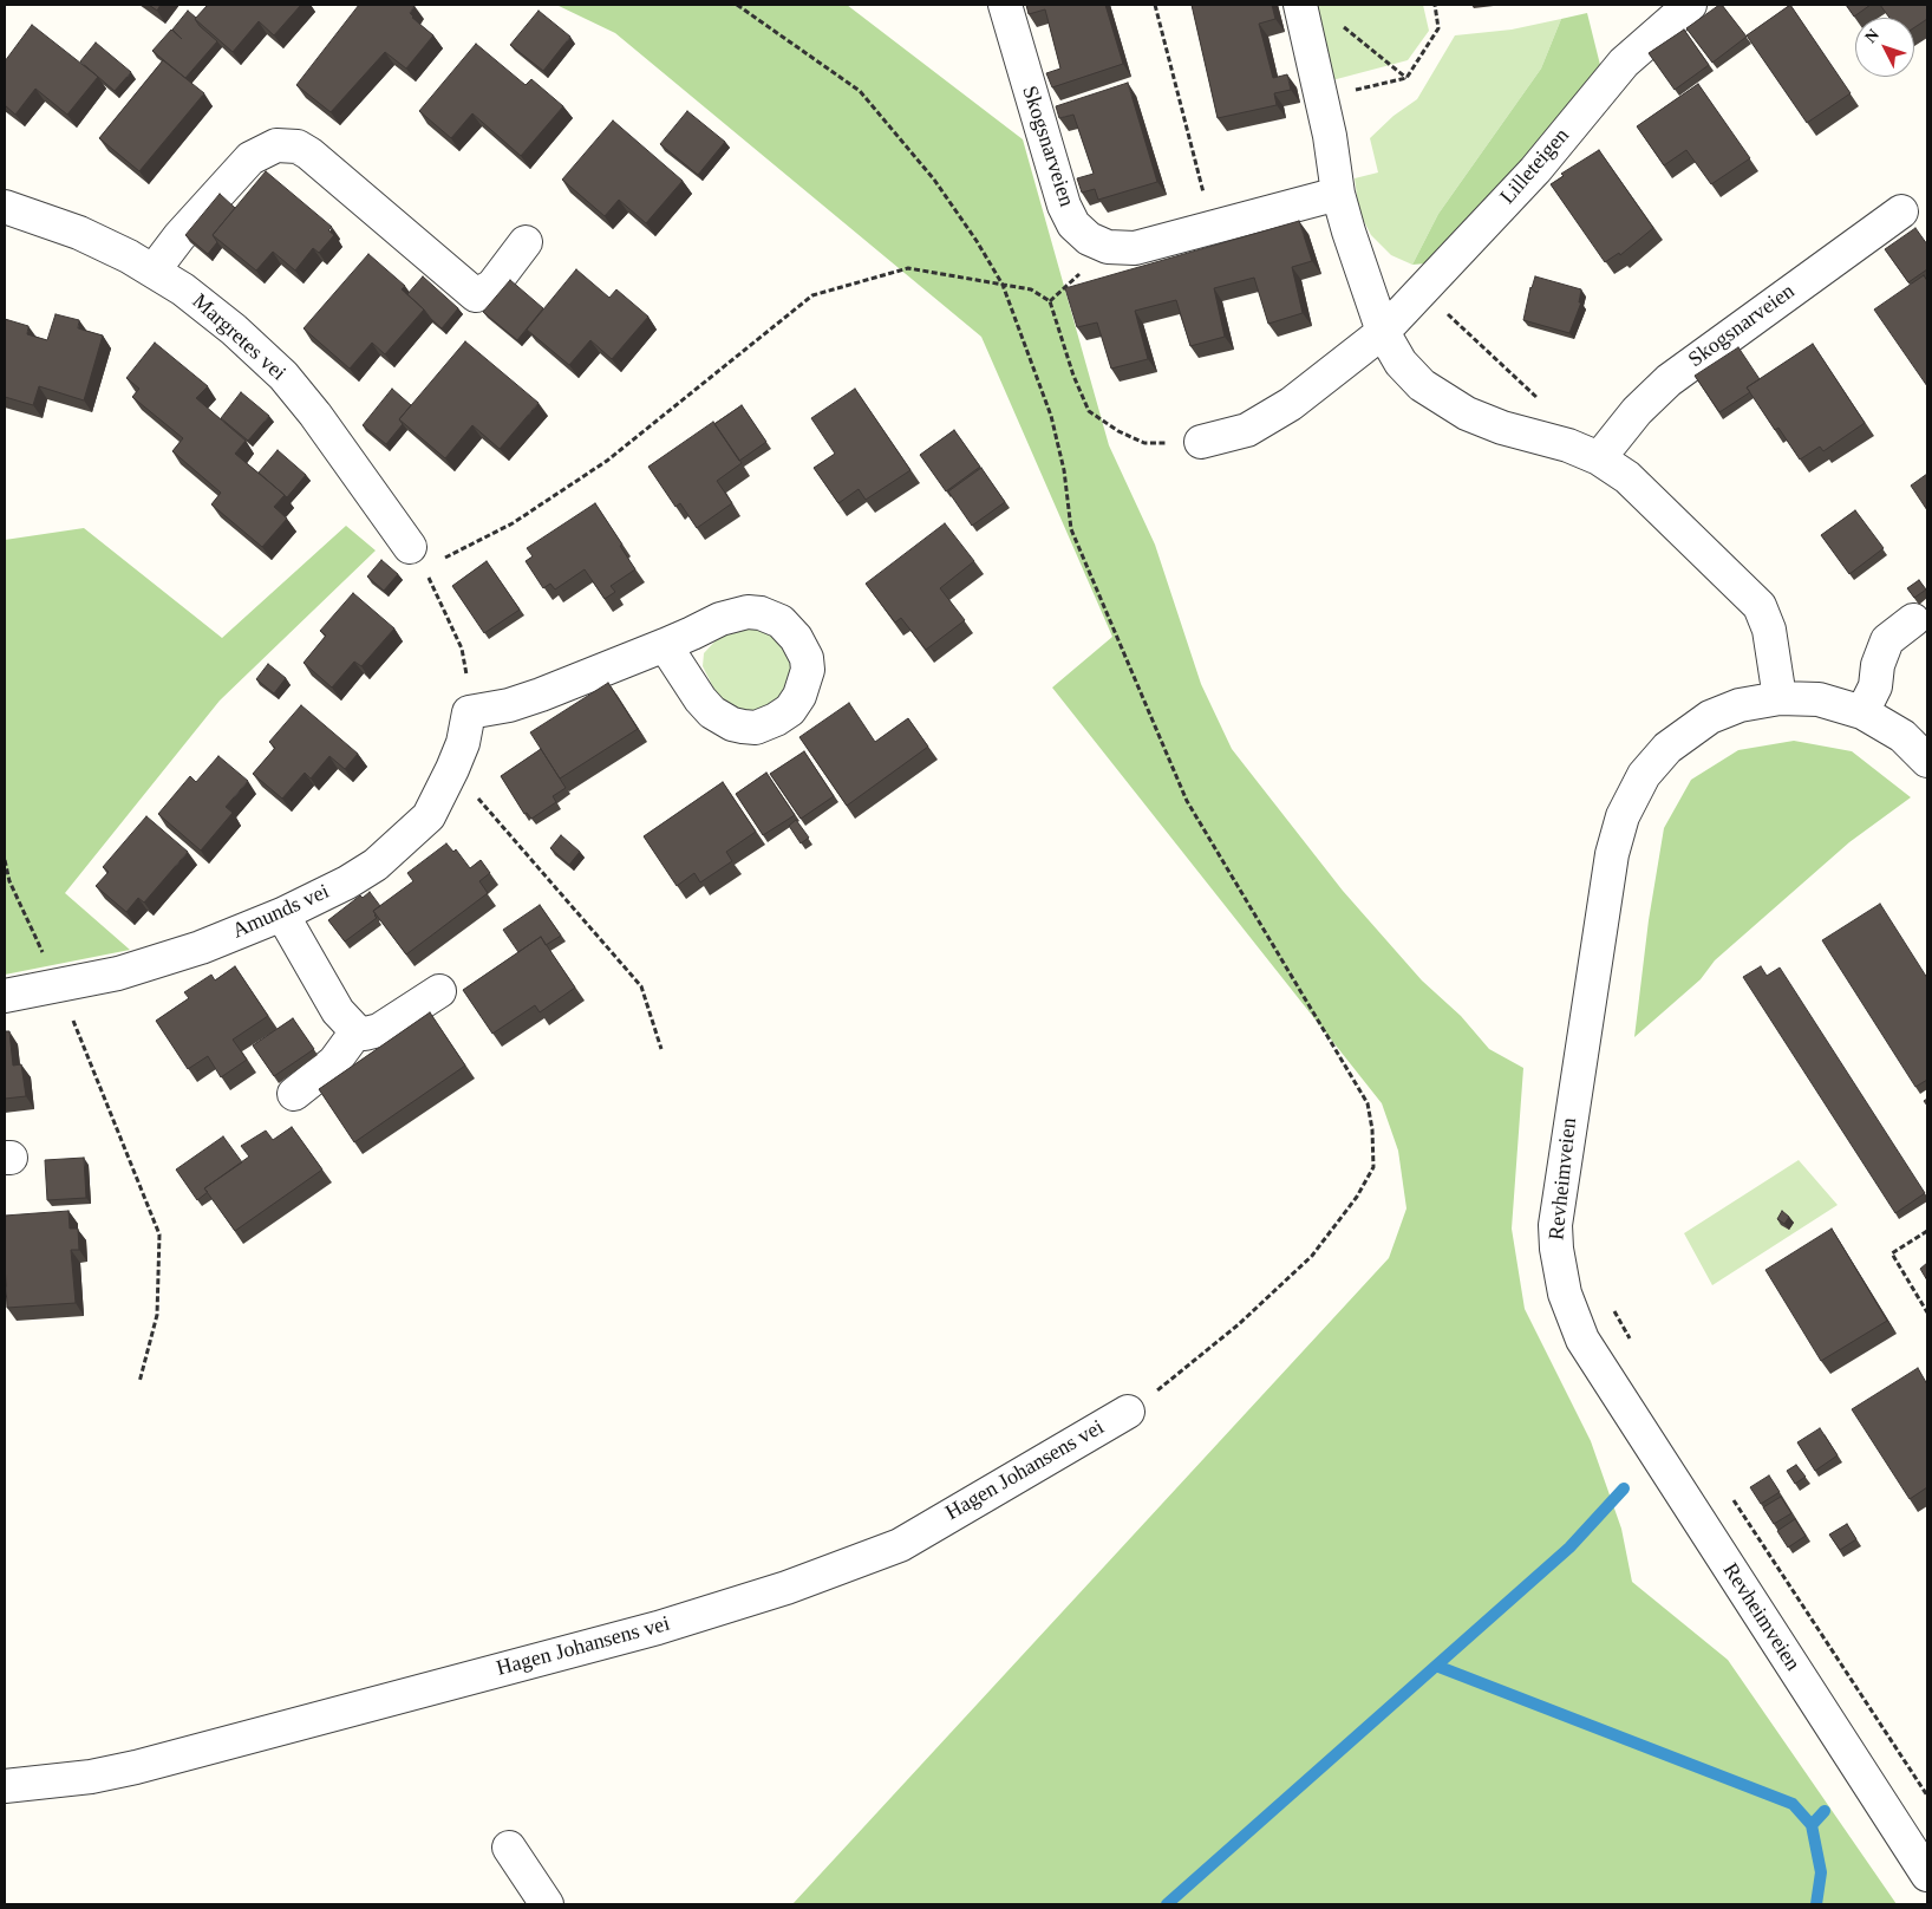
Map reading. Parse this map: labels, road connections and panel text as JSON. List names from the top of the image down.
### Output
{
  "streets": {
    "street": [
      "Skogsnarveien",
      "Lilleteigen",
      "Margretes vei",
      "Amunds vei",
      "Revheimveien",
      "Hagen Johansens vei"
    ]
  },
  "north": "top left"
}
